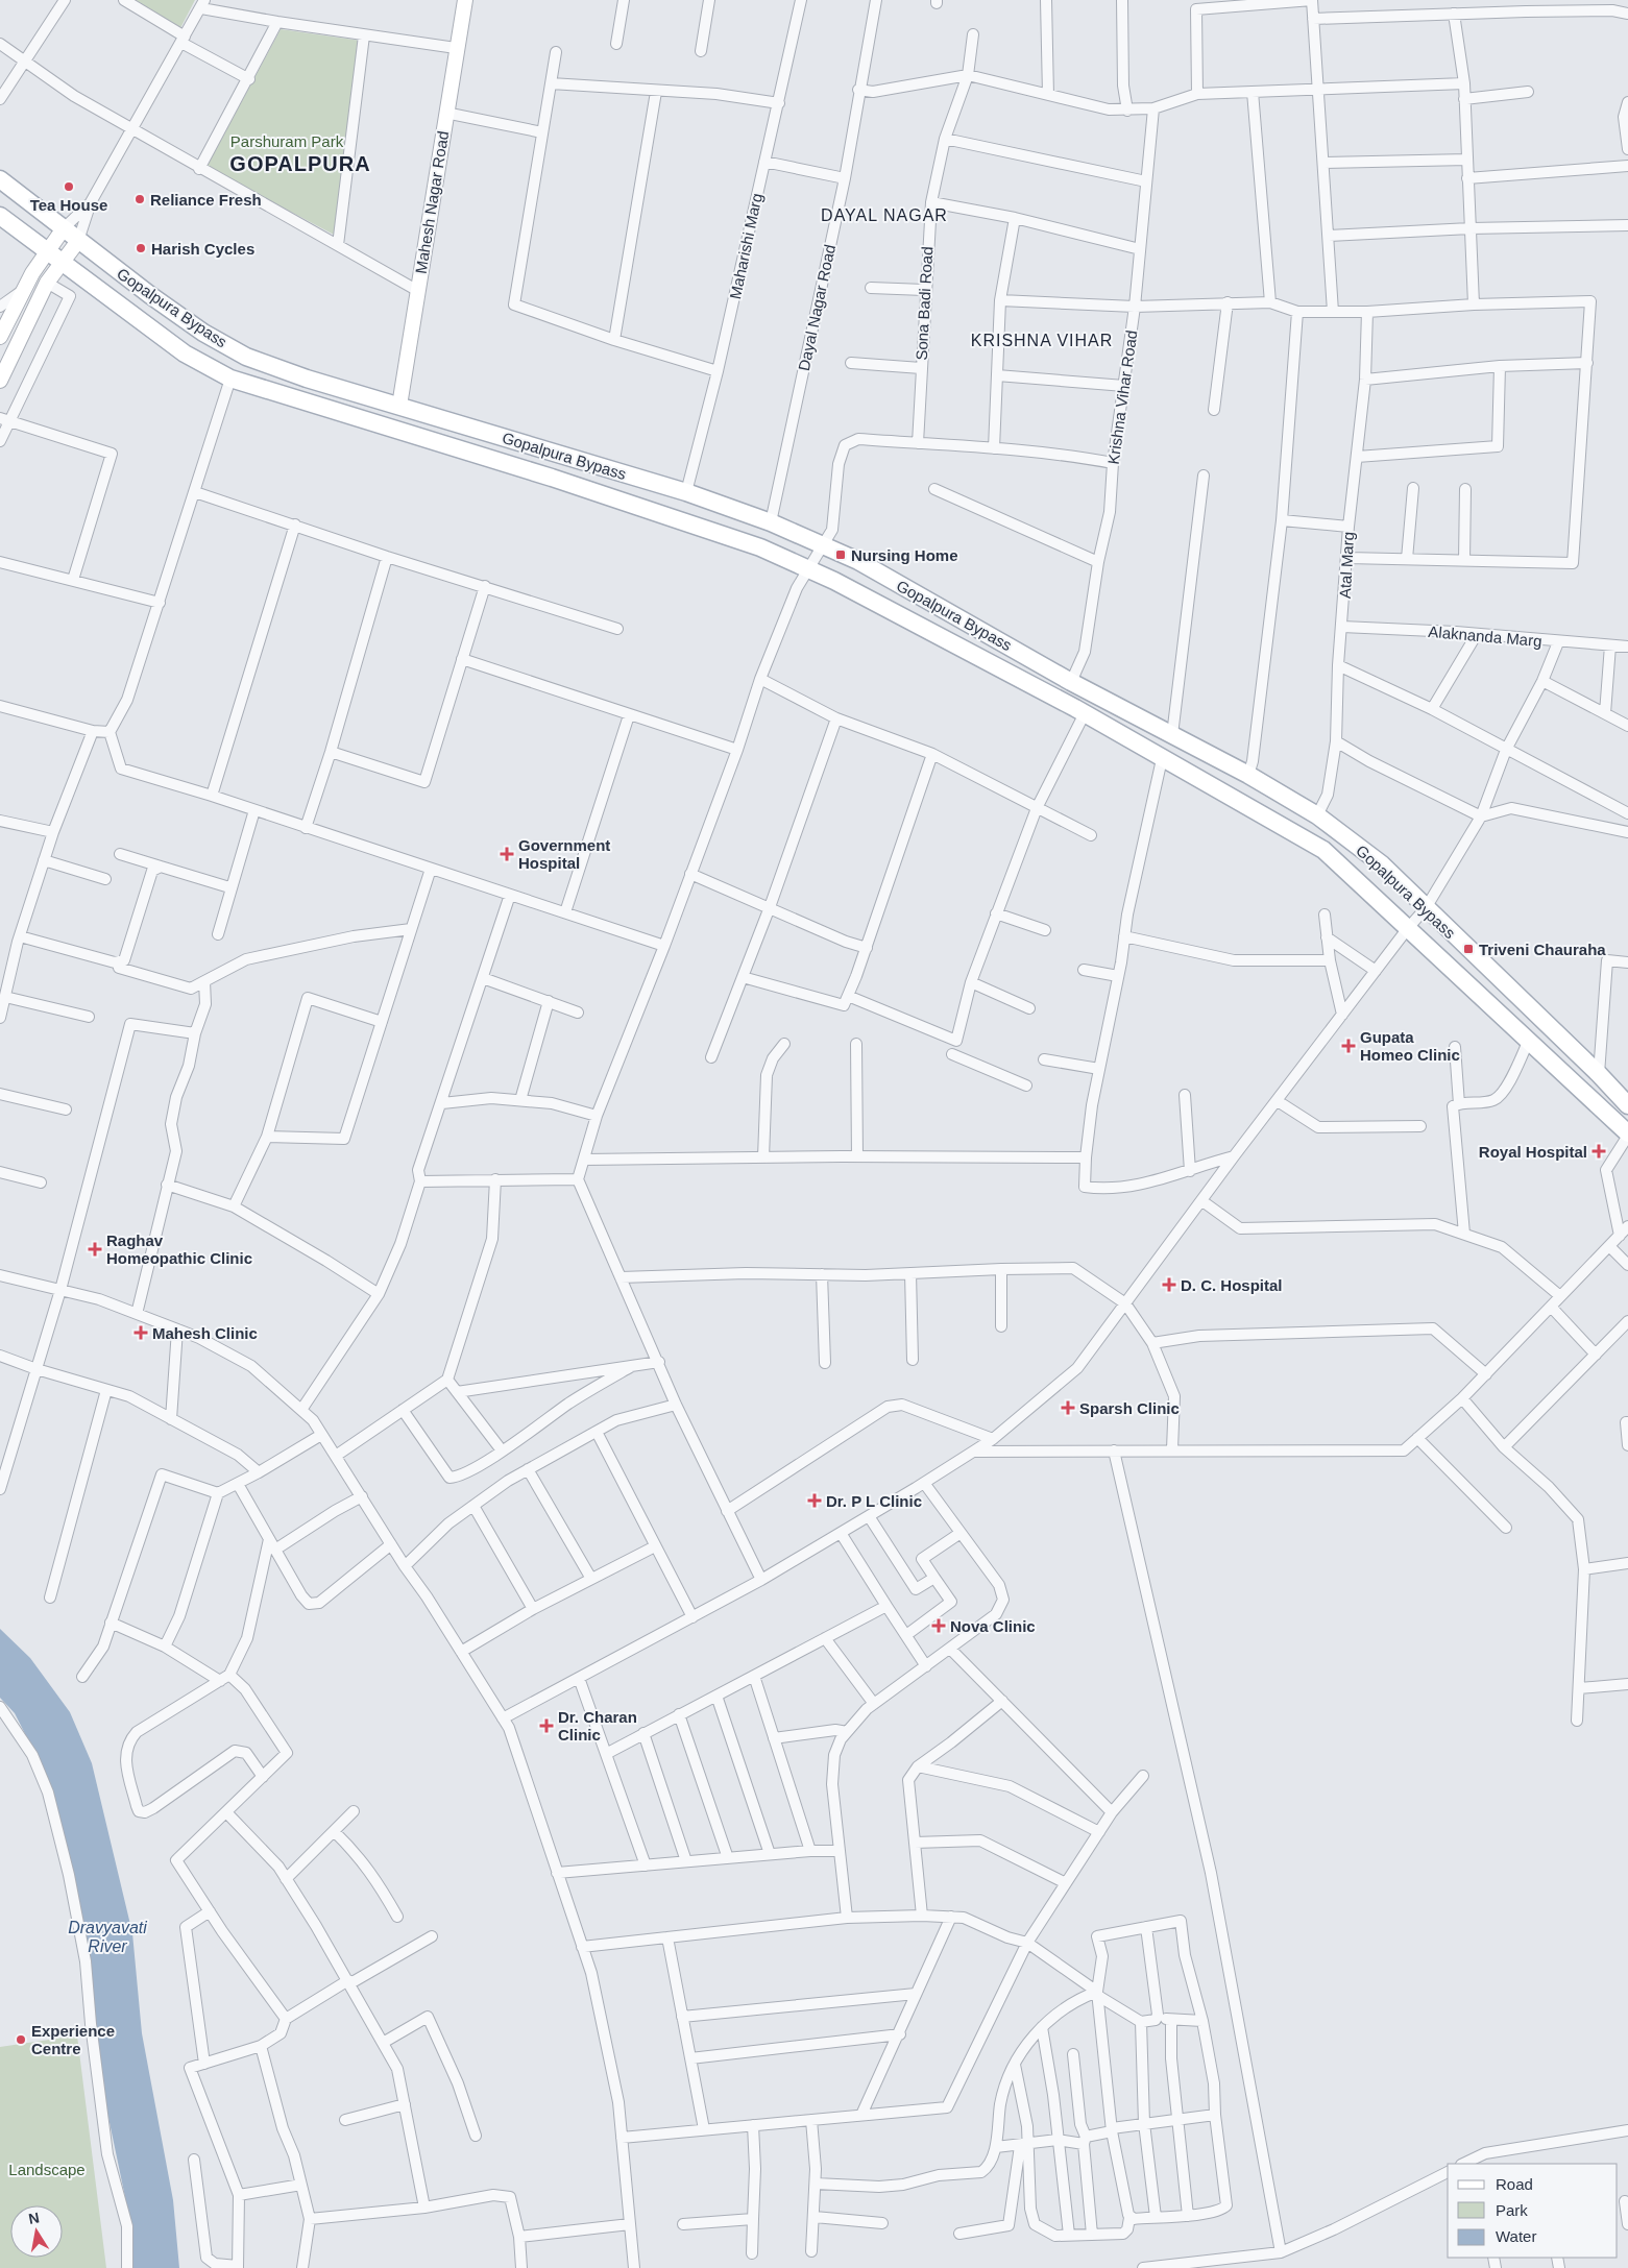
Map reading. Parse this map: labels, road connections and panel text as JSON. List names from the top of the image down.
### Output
{
  "streets": {
    "main road": ["Gopalpura Bypass"],
    "street": [
      "Mahesh Nagar Road",
      "Maharishi Marg",
      "Sona Badi Road",
      "Dayal Nagar Road",
      "Krishna Vihar Road",
      "Atal Marg",
      "Alaknanda Marg"
    ]
  },
  "crossings": [
    ["Mahesh Nagar Road", "Gopalpura Bypass"],
    ["Maharishi Marg", "Gopalpura Bypass"],
    ["Gopalpura Bypass", "Dayal Nagar Road"],
    ["Gopalpura Bypass", "Krishna Vihar Road"],
    ["Gopalpura Bypass", "Atal Marg"],
    ["Atal Marg", "Alaknanda Marg"]
  ],
  "districts": ["GOPALPURA", "DAYAL NAGAR", "KRISHNA VIHAR"],
  "water": ["Dravyavati River"],
  "parks": ["Parshuram Park", "Landscape"],
  "places": {
    "other": [
      "Tea House",
      "Reliance Fresh",
      "Harish Cycles",
      "Experience Centre"
    ],
    "transit": ["Nursing Home", "Triveni Chauraha"],
    "health": [
      "Government Hospital",
      "Gupata Homeo Clinic",
      "Royal Hospital",
      "Raghav Homeopathic Clinic",
      "D. C. Hospital",
      "Mahesh Clinic",
      "Sparsh Clinic",
      "Dr. P L Clinic",
      "Nova Clinic",
      "Dr. Charan Clinic"
    ]
  },
  "legend": ["Road", "Park", "Water"],
  "north": "top"
}
